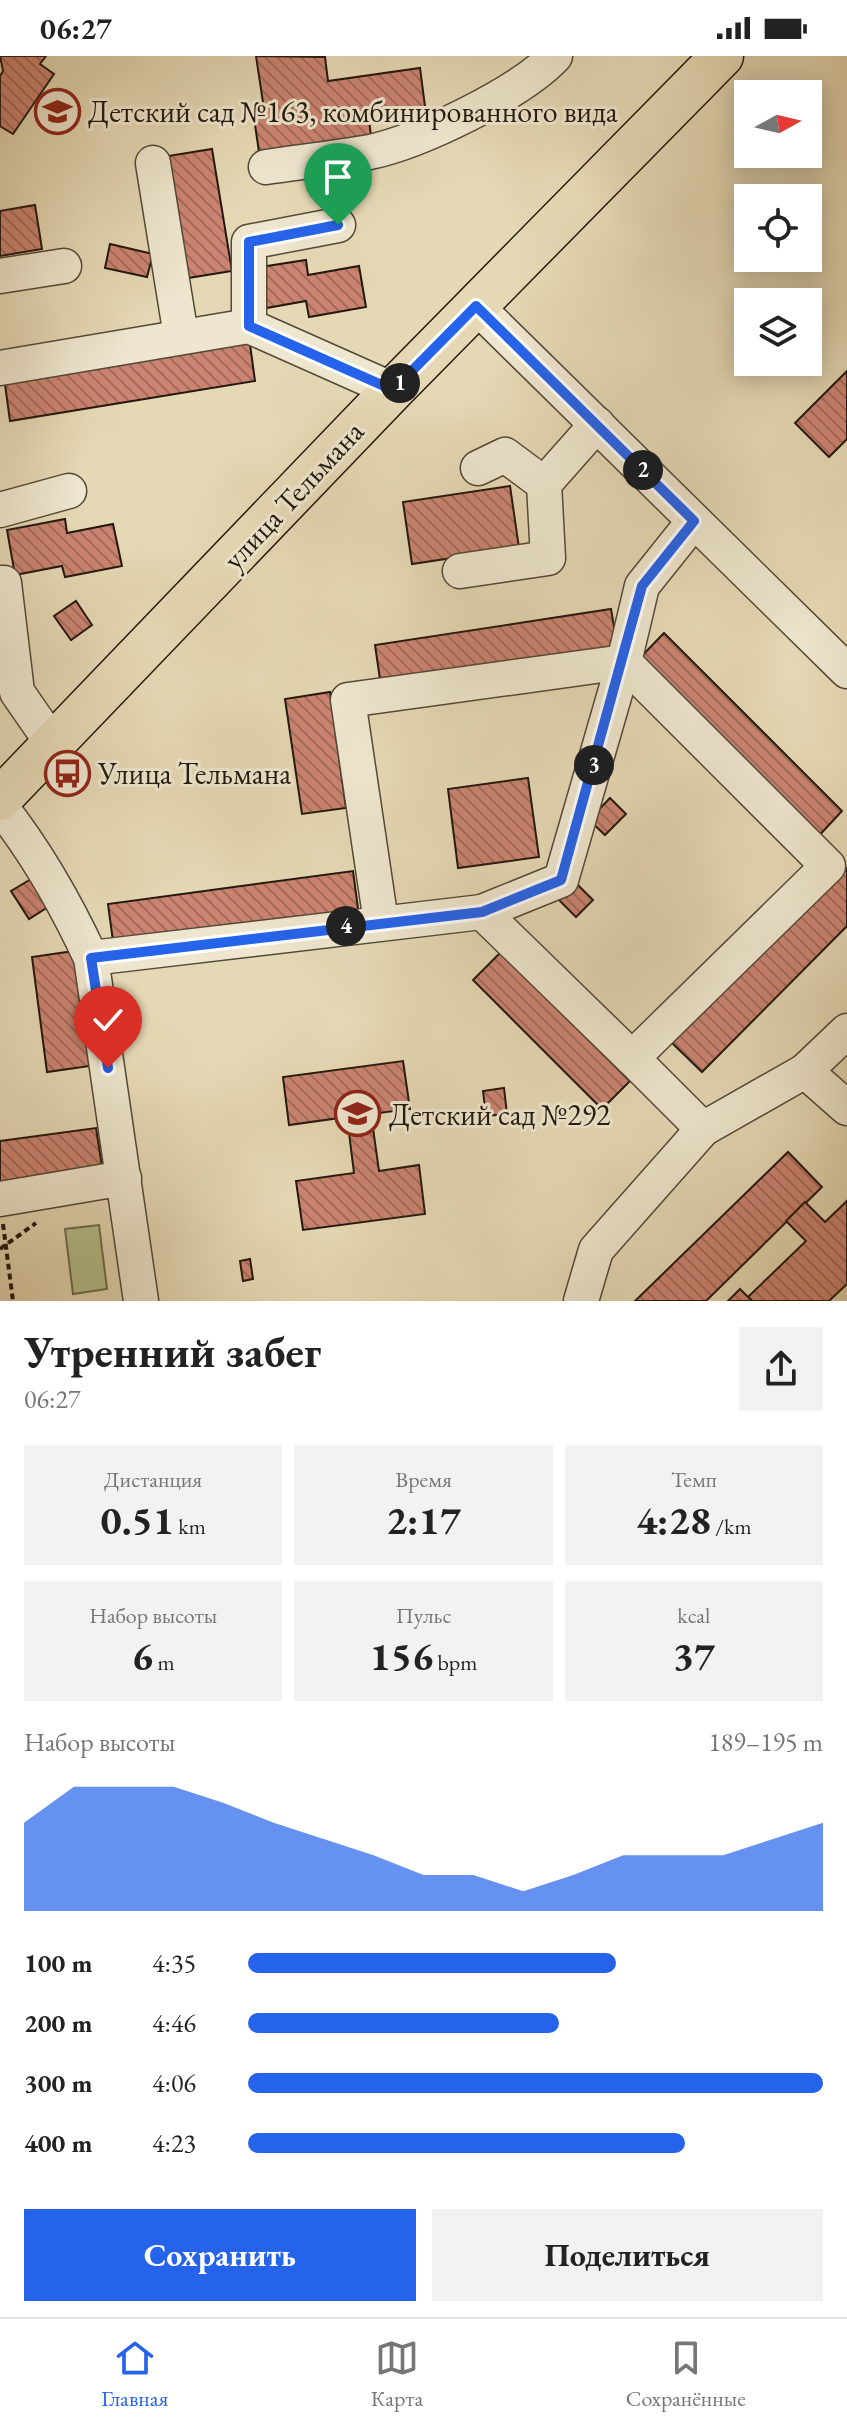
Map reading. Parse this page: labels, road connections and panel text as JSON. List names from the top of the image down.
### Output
{
  "streets": {
    "main road": ["улица Тельмана"]
  },
  "places": {
    "school or university": ["Детский сад №163, комбинированного вида", "Детский сад №292"],
    "bus stop": ["Улица Тельмана"]
  },
  "north": "right",
  "page": {
    "status": "06:27",
    "pins": [
      "1",
      "2",
      "3",
      "4"
    ],
    "heading": ["Утренний забег", "06:27"],
    "stats": [
      ["Дистанция", "0.51 km"],
      ["Время", "2:17"],
      ["Темп", "4:28 /km"],
      ["Набор высоты", "6 m"],
      ["Пульс", "156 bpm"],
      ["kcal", "37"]
    ],
    "chart": ["Набор высоты", "189–195 m"],
    "list": [
      {
        "name": "100 m",
        "note": "4:35"
      },
      {
        "name": "200 m",
        "note": "4:46"
      },
      {
        "name": "300 m",
        "note": "4:06"
      },
      {
        "name": "400 m",
        "note": "4:23"
      }
    ],
    "buttons": ["Сохранить", "Поделиться"],
    "tabs": ["Главная", "Карта", "Сохранённые"]
  }
}
